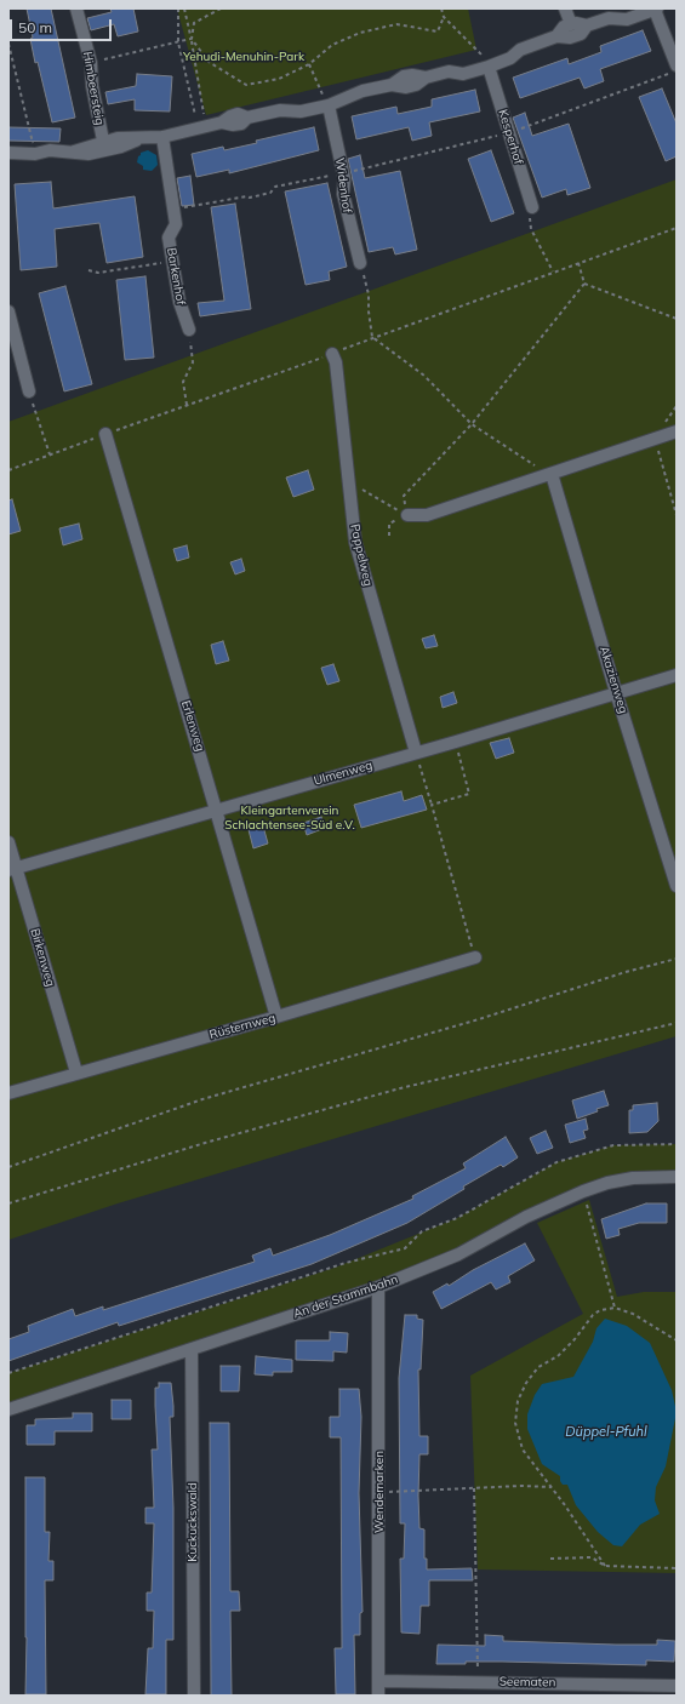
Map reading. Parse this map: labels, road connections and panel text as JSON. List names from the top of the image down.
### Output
{
  "streets": {
    "street": [
      "Himbeersteig",
      "Kesperhof",
      "Widenhof",
      "Barkenhof",
      "Pappelweg",
      "Akazienweg",
      "Erlenweg",
      "Ulmenweg",
      "Birkenweg",
      "Rüsternweg",
      "An der Stammbahn",
      "Wendemarken",
      "Kuckuckswald",
      "Seematen"
    ]
  },
  "crossings": [
    ["Pappelweg", "Ulmenweg"],
    ["Akazienweg", "Ulmenweg"],
    ["Erlenweg", "Ulmenweg"],
    ["Erlenweg", "Rüsternweg"],
    ["Ulmenweg", "Birkenweg"],
    ["Birkenweg", "Rüsternweg"],
    ["An der Stammbahn", "Wendemarken"],
    ["An der Stammbahn", "Kuckuckswald"],
    ["Wendemarken", "Seematen"]
  ],
  "water": ["Düppel-Pfuhl"],
  "parks": ["Yehudi-Menuhin-Park", "Kleingartenverein Schlachtensee-Süd e.V."],
  "scale_bar": "50 m"
}
